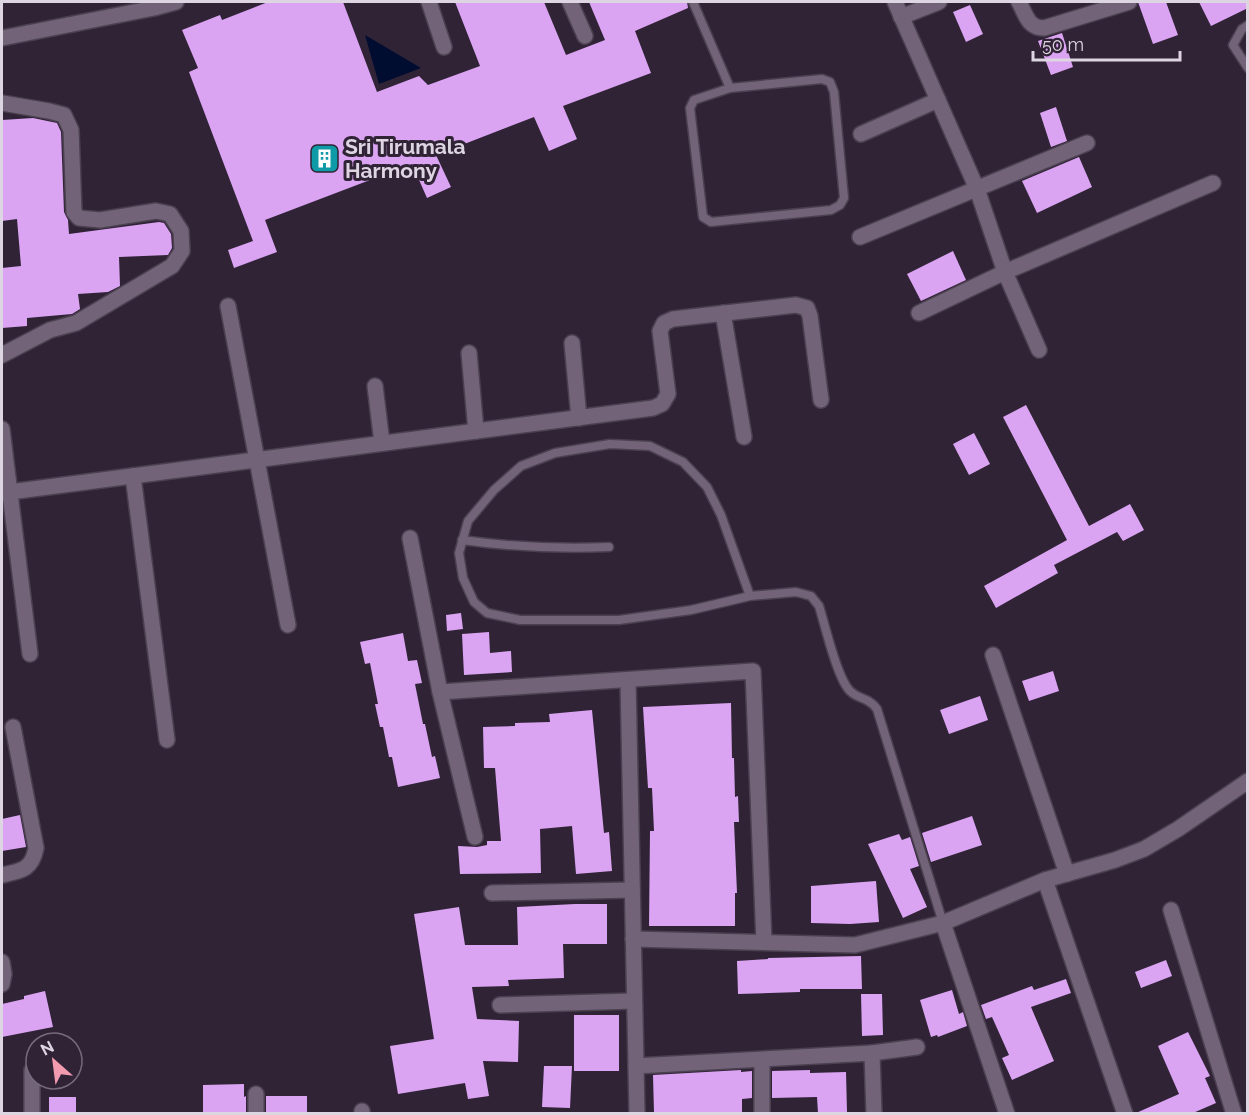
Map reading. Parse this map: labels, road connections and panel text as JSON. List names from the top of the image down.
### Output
{
  "places": {
    "building": ["Sri Tirumala Harmony"]
  },
  "scale_bar": "50 m",
  "north": "top left"
}
